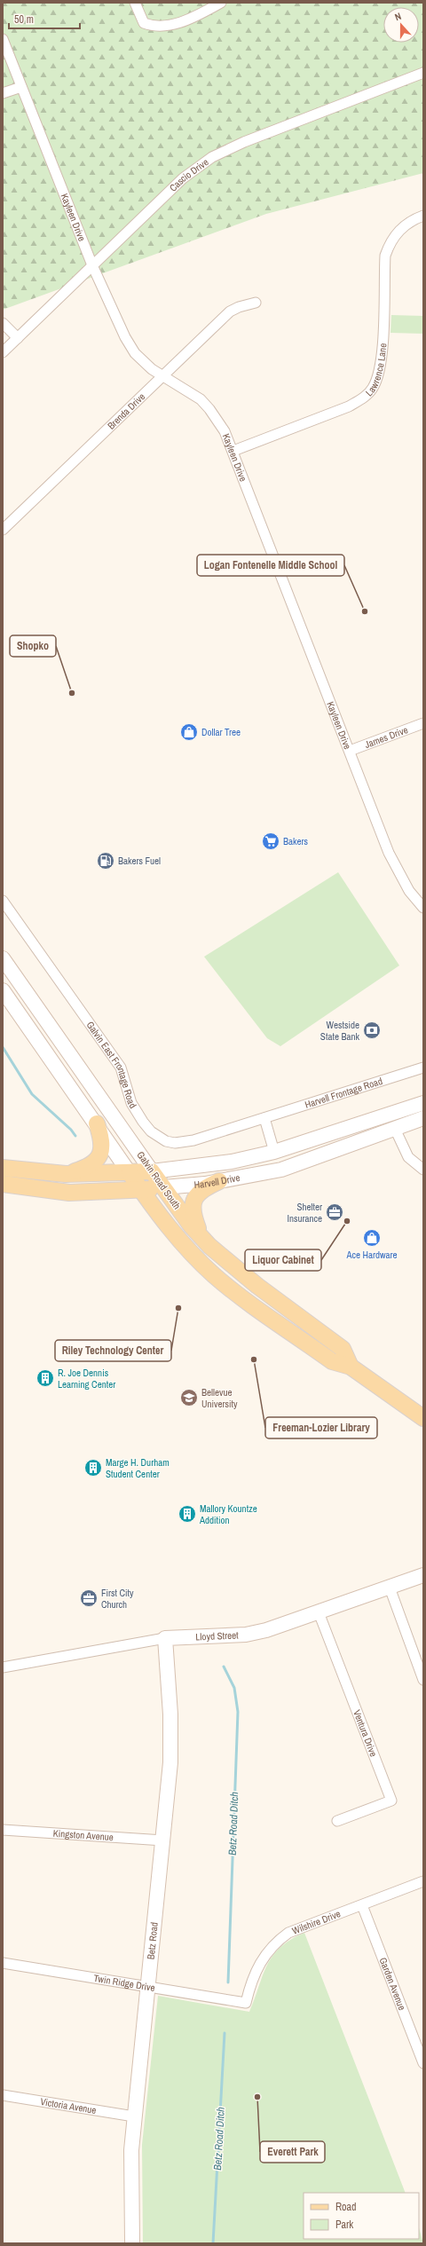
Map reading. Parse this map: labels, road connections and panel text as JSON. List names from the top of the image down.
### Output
{
  "streets": {
    "main road": [
      "Galvin Road South",
      "Harvell Drive",
      "Lloyd Street",
      "Betz Road"
    ],
    "street": [
      "Cascio Drive",
      "Kayleen Drive",
      "Lawrence Lane",
      "Brenda Drive",
      "James Drive",
      "Galvin East Frontage Road",
      "Harvell Frontage Road",
      "Ventura Drive",
      "Kingston Avenue",
      "Wilshire Drive",
      "Twin Ridge Drive",
      "Garden Avenue",
      "Victoria Avenue"
    ]
  },
  "crossings": [
    ["Cascio Drive", "Kayleen Drive"],
    ["Kayleen Drive", "Lawrence Lane"],
    ["Kayleen Drive", "Brenda Drive"],
    ["Kayleen Drive", "James Drive"],
    ["Galvin East Frontage Road", "Harvell Frontage Road"],
    ["Galvin Road South", "Harvell Drive"],
    ["Lloyd Street", "Ventura Drive"],
    ["Lloyd Street", "Betz Road"],
    ["Kingston Avenue", "Betz Road"],
    ["Wilshire Drive", "Twin Ridge Drive"],
    ["Wilshire Drive", "Garden Avenue"],
    ["Betz Road", "Twin Ridge Drive"],
    ["Betz Road", "Victoria Avenue"]
  ],
  "water": ["Betz Road Ditch"],
  "places": {
    "other": [
      "Logan Fontenelle Middle School",
      "Shopko",
      "Liquor Cabinet",
      "Riley Technology Center",
      "Freeman-Lozier Library",
      "Everett Park"
    ],
    "shop": ["Dollar Tree", "Ace Hardware"],
    "supermarket": ["Bakers"],
    "fuel station": ["Bakers Fuel"],
    "bank": ["Westside State Bank"],
    "office": ["Shelter Insurance", "First City Church"],
    "building": ["R. Joe Dennis Learning Center", "Marge H. Durham Student Center", "Mallory Kountze Addition"],
    "school or university": ["Bellevue University"]
  },
  "legend": ["Road", "Park"],
  "scale_bar": "50 m",
  "north": "top"
}
